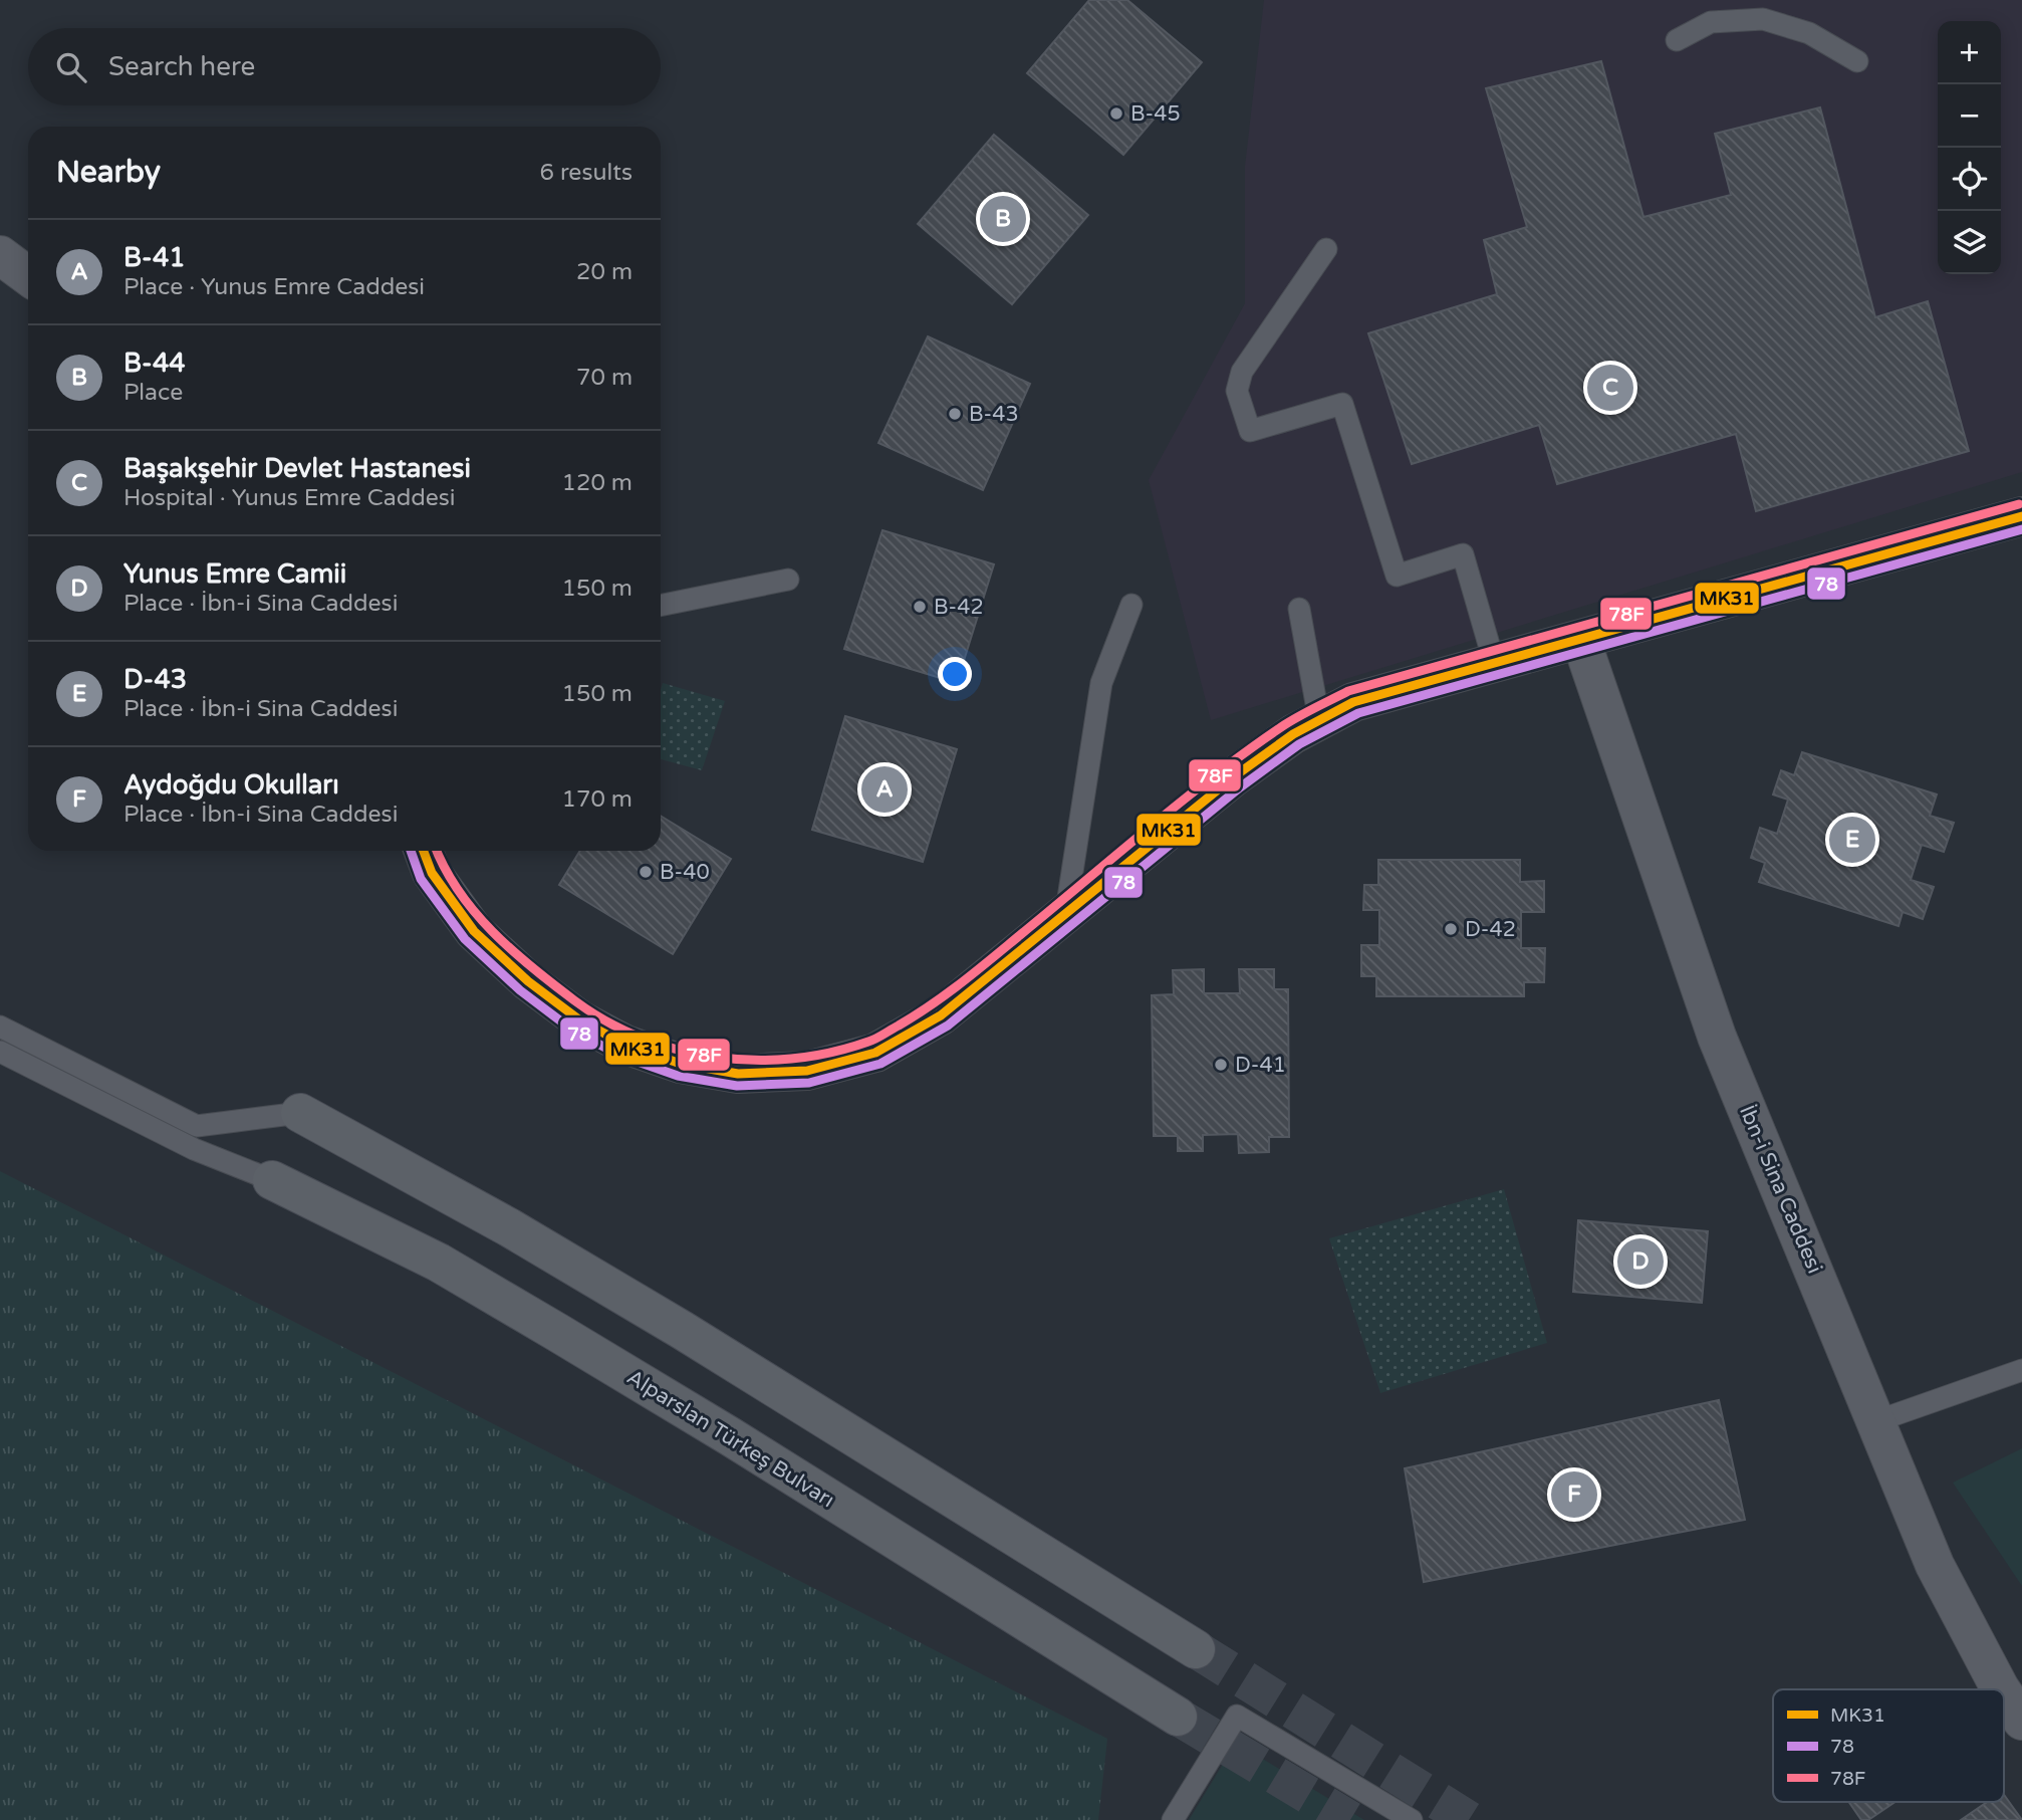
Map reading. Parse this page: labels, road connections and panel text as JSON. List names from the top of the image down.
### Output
{
  "streets": {
    "main road": ["Alparslan Türkeş Bulvarı"],
    "street": ["İbn-i Sina Caddesi"]
  },
  "places": [
    "B-45",
    "B-43",
    "B-42",
    "B-40",
    "D-42",
    "D-41"
  ],
  "lines": ["transit line 78F", "transit line MK31", "transit line 78"],
  "legend": ["MK31", "78", "78F"],
  "page": {
    "map_buttons": ["+", "−"],
    "search": "Search here",
    "heading": ["Nearby", "6 results"],
    "pins": [
      "B",
      "C",
      "A",
      "E",
      "D",
      "F"
    ],
    "list": [
      {
        "mark": "A",
        "name": "B-41",
        "note": "Place · Yunus Emre Caddesi",
        "value": "20 m"
      },
      {
        "mark": "B",
        "name": "B-44",
        "note": "Place",
        "value": "70 m"
      },
      {
        "mark": "C",
        "name": "Başakşehir Devlet Hastanesi",
        "note": "Hospital · Yunus Emre Caddesi",
        "value": "120 m"
      },
      {
        "mark": "D",
        "name": "Yunus Emre Camii",
        "note": "Place · İbn-i Sina Caddesi",
        "value": "150 m"
      },
      {
        "mark": "E",
        "name": "D-43",
        "note": "Place · İbn-i Sina Caddesi",
        "value": "150 m"
      },
      {
        "mark": "F",
        "name": "Aydoğdu Okulları",
        "note": "Place · İbn-i Sina Caddesi",
        "value": "170 m"
      }
    ]
  }
}
